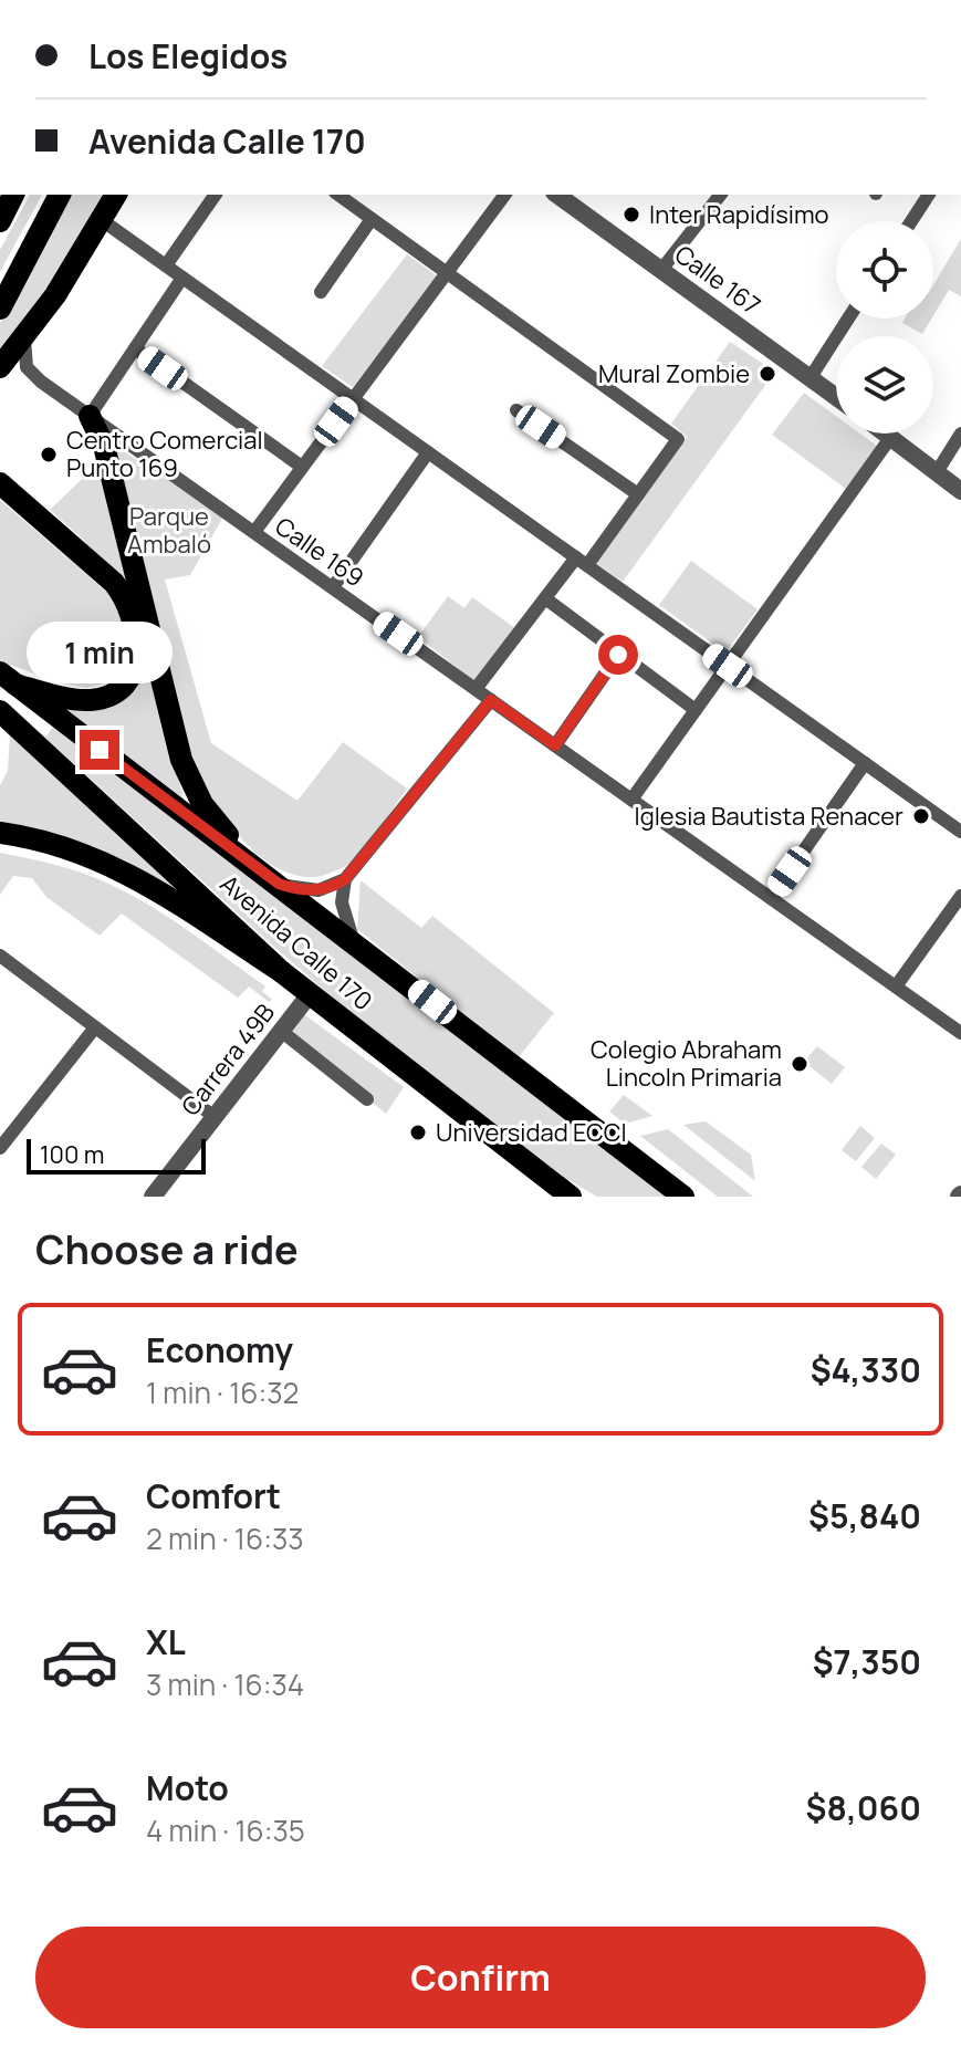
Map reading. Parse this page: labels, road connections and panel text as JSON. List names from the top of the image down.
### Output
{
  "streets": {
    "main road": ["Avenida Calle 170"],
    "street": ["Calle 167", "Calle 169", "Carrera 49B"]
  },
  "crossings": [
    ["Avenida Calle 170", "Carrera 49B"]
  ],
  "parks": ["Parque Ambaló"],
  "places": [
    "Inter Rapidísimo",
    "Mural Zombie",
    "Centro Comercial Punto 169",
    "Iglesia Bautista Renacer",
    "Colegio Abraham Lincoln Primaria",
    "Universidad ECCI"
  ],
  "scale_bar": "100 m",
  "page": {
    "banner": ["Los Elegidos", "Avenida Calle 170"],
    "bubble": "1 min",
    "scale": "100 m",
    "heading": "Choose a ride",
    "list": [
      {
        "name": "Economy",
        "note": "1 min · 16:32",
        "value": "$4,330"
      },
      {
        "name": "Comfort",
        "note": "2 min · 16:33",
        "value": "$5,840"
      },
      {
        "name": "XL",
        "note": "3 min · 16:34",
        "value": "$7,350"
      },
      {
        "name": "Moto",
        "note": "4 min · 16:35",
        "value": "$8,060"
      }
    ],
    "buttons": "Confirm"
  }
}
